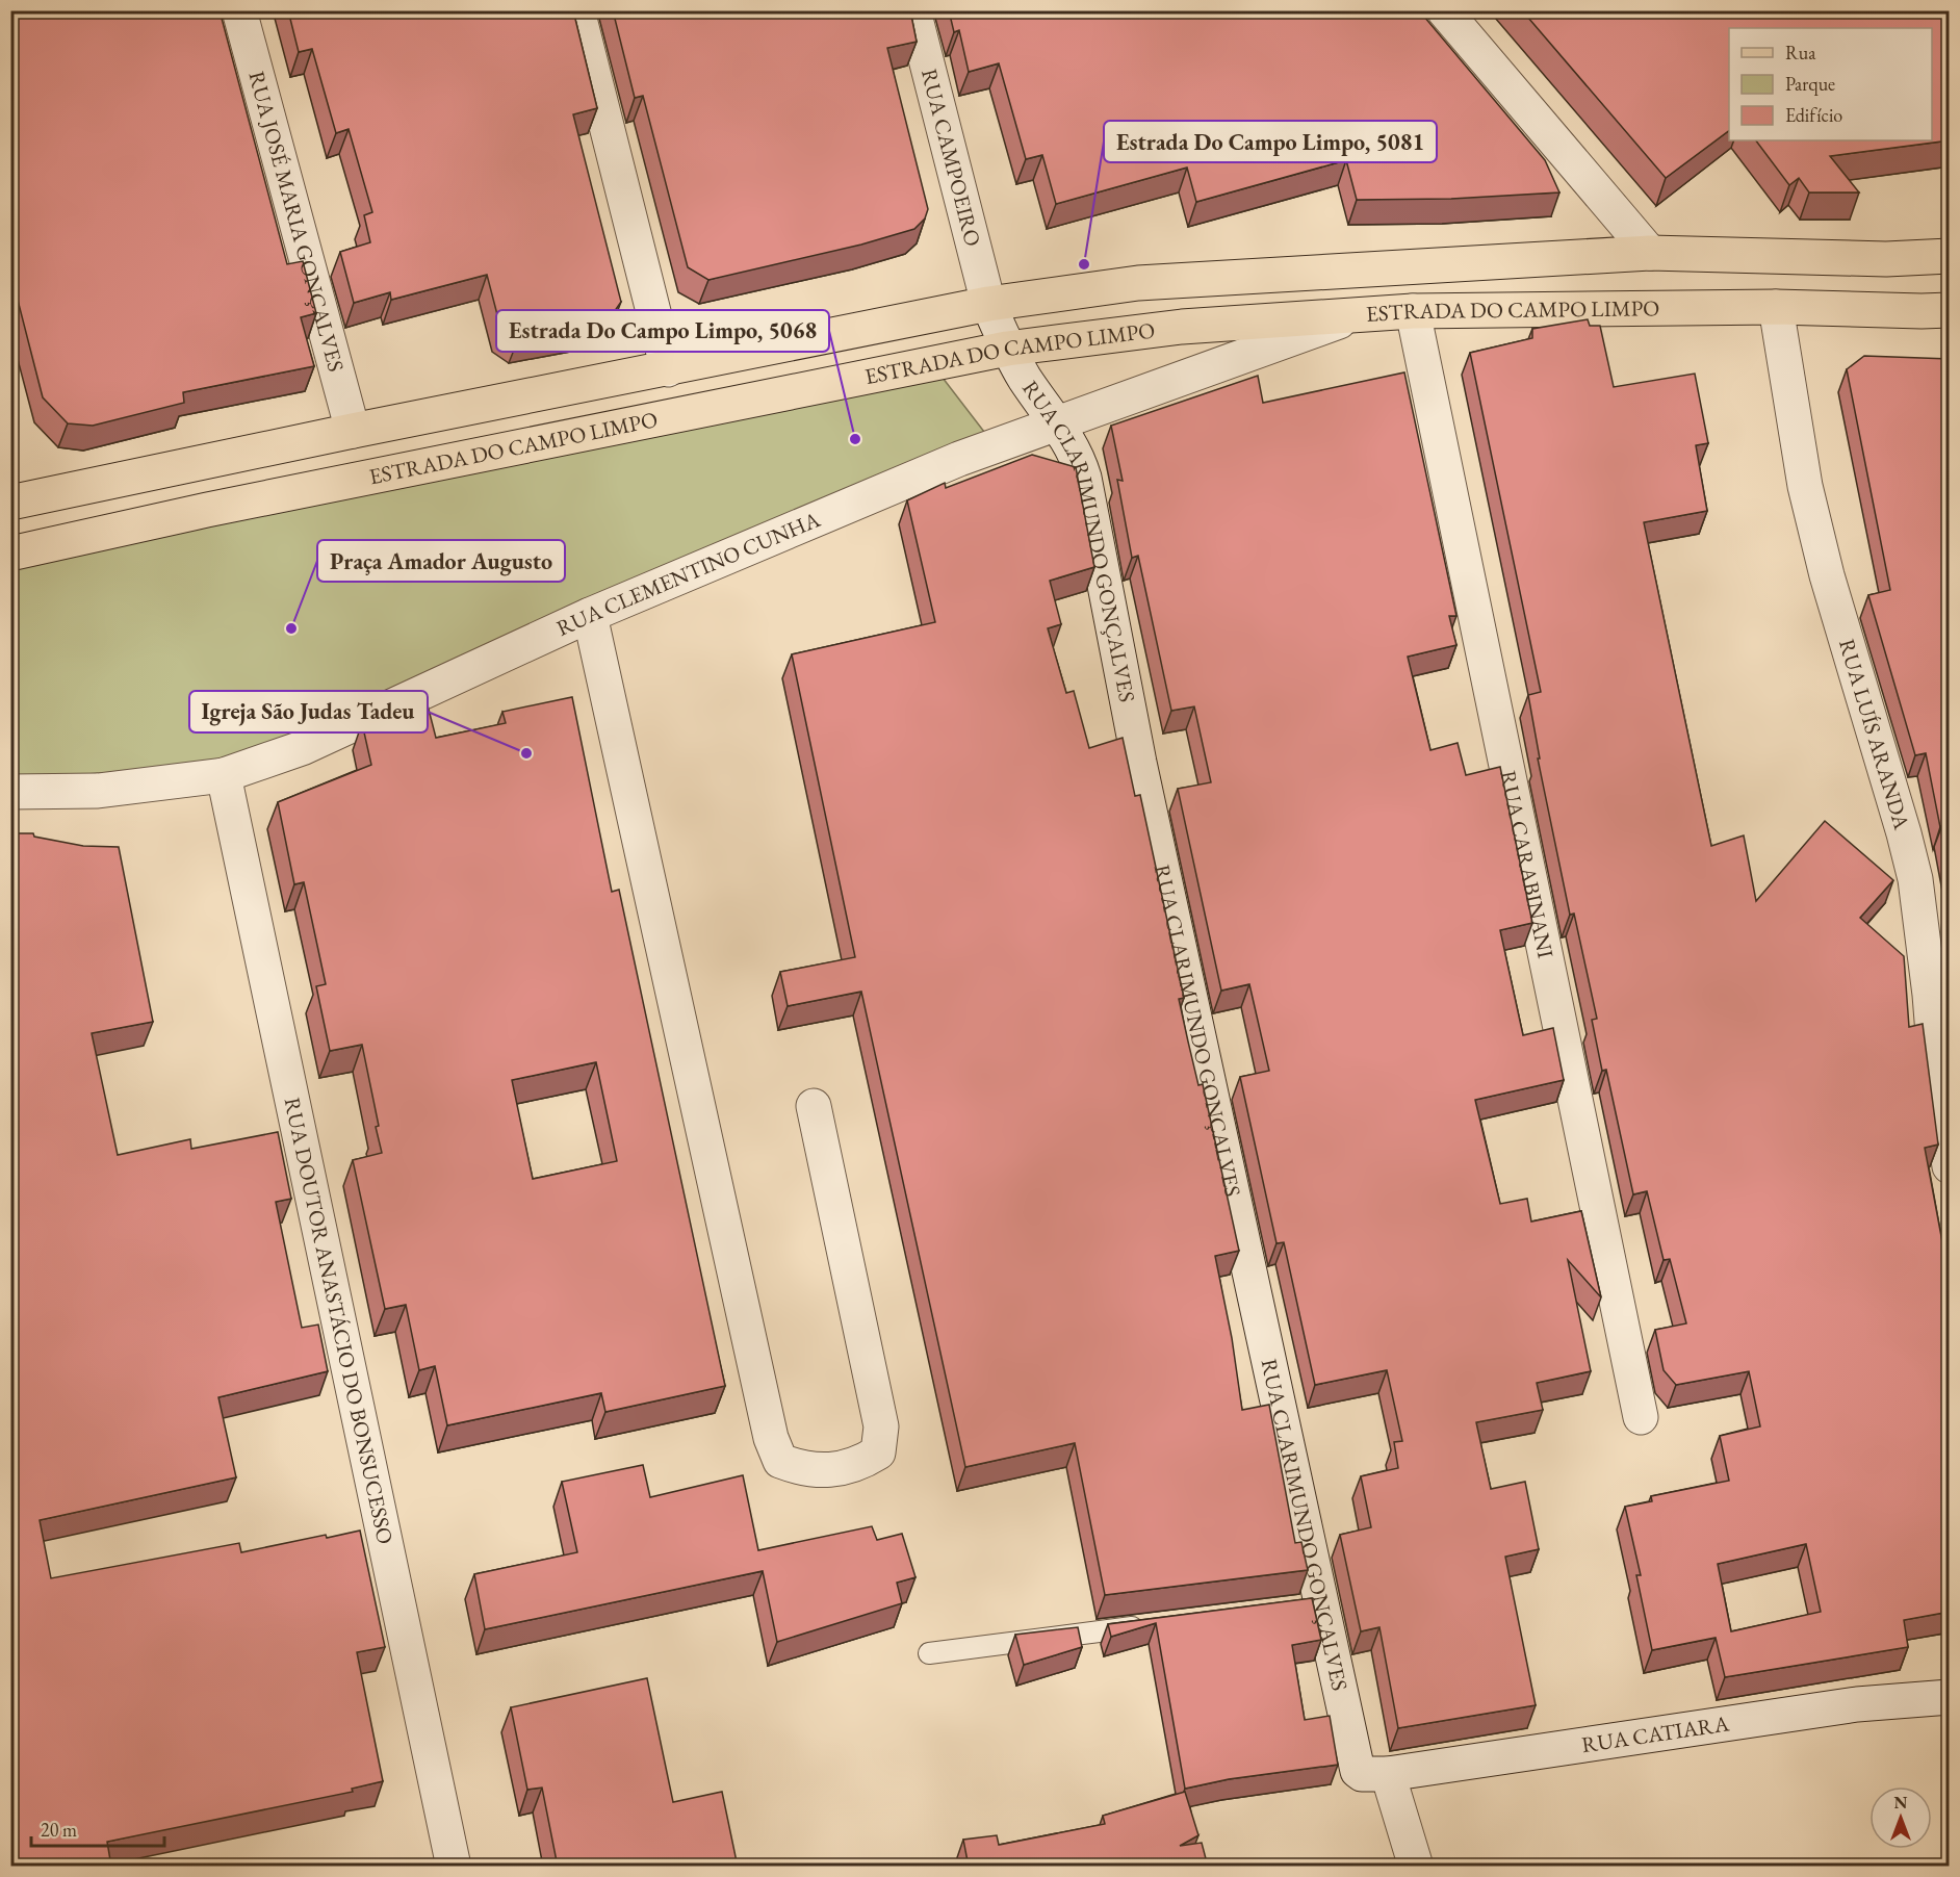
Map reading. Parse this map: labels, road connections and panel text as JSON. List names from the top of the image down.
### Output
{
  "streets": {
    "main road": ["ESTRADA DO CAMPO LIMPO"],
    "street": [
      "RUA CAMPOEIRO",
      "RUA JOSÉ MARIA GONÇALVES",
      "RUA CLARIMUNDO GONÇALVES",
      "RUA CLEMENTINO CUNHA",
      "RUA LUÍS ARANDA",
      "RUA CARABINANI",
      "RUA DOUTOR ANASTÁCIO DO BONSUCESSO",
      "RUA CATIARA"
    ]
  },
  "crossings": [
    ["RUA CAMPOEIRO", "ESTRADA DO CAMPO LIMPO"],
    ["RUA CAMPOEIRO", "RUA CLARIMUNDO GONÇALVES"],
    ["RUA JOSÉ MARIA GONÇALVES", "ESTRADA DO CAMPO LIMPO"],
    ["ESTRADA DO CAMPO LIMPO", "RUA CLARIMUNDO GONÇALVES"],
    ["ESTRADA DO CAMPO LIMPO", "RUA CLEMENTINO CUNHA"],
    ["ESTRADA DO CAMPO LIMPO", "RUA LUÍS ARANDA"],
    ["ESTRADA DO CAMPO LIMPO", "RUA CARABINANI"],
    ["RUA CLARIMUNDO GONÇALVES", "RUA CLEMENTINO CUNHA"],
    ["RUA CLARIMUNDO GONÇALVES", "RUA CATIARA"],
    ["RUA CLEMENTINO CUNHA", "RUA DOUTOR ANASTÁCIO DO BONSUCESSO"]
  ],
  "places": [
    "Estrada Do Campo Limpo, 5081",
    "Estrada Do Campo Limpo, 5068",
    "Praça Amador Augusto",
    "Igreja São Judas Tadeu"
  ],
  "legend": ["Rua", "Parque", "Edifício"],
  "scale_bar": "20 m",
  "north": "top"
}
